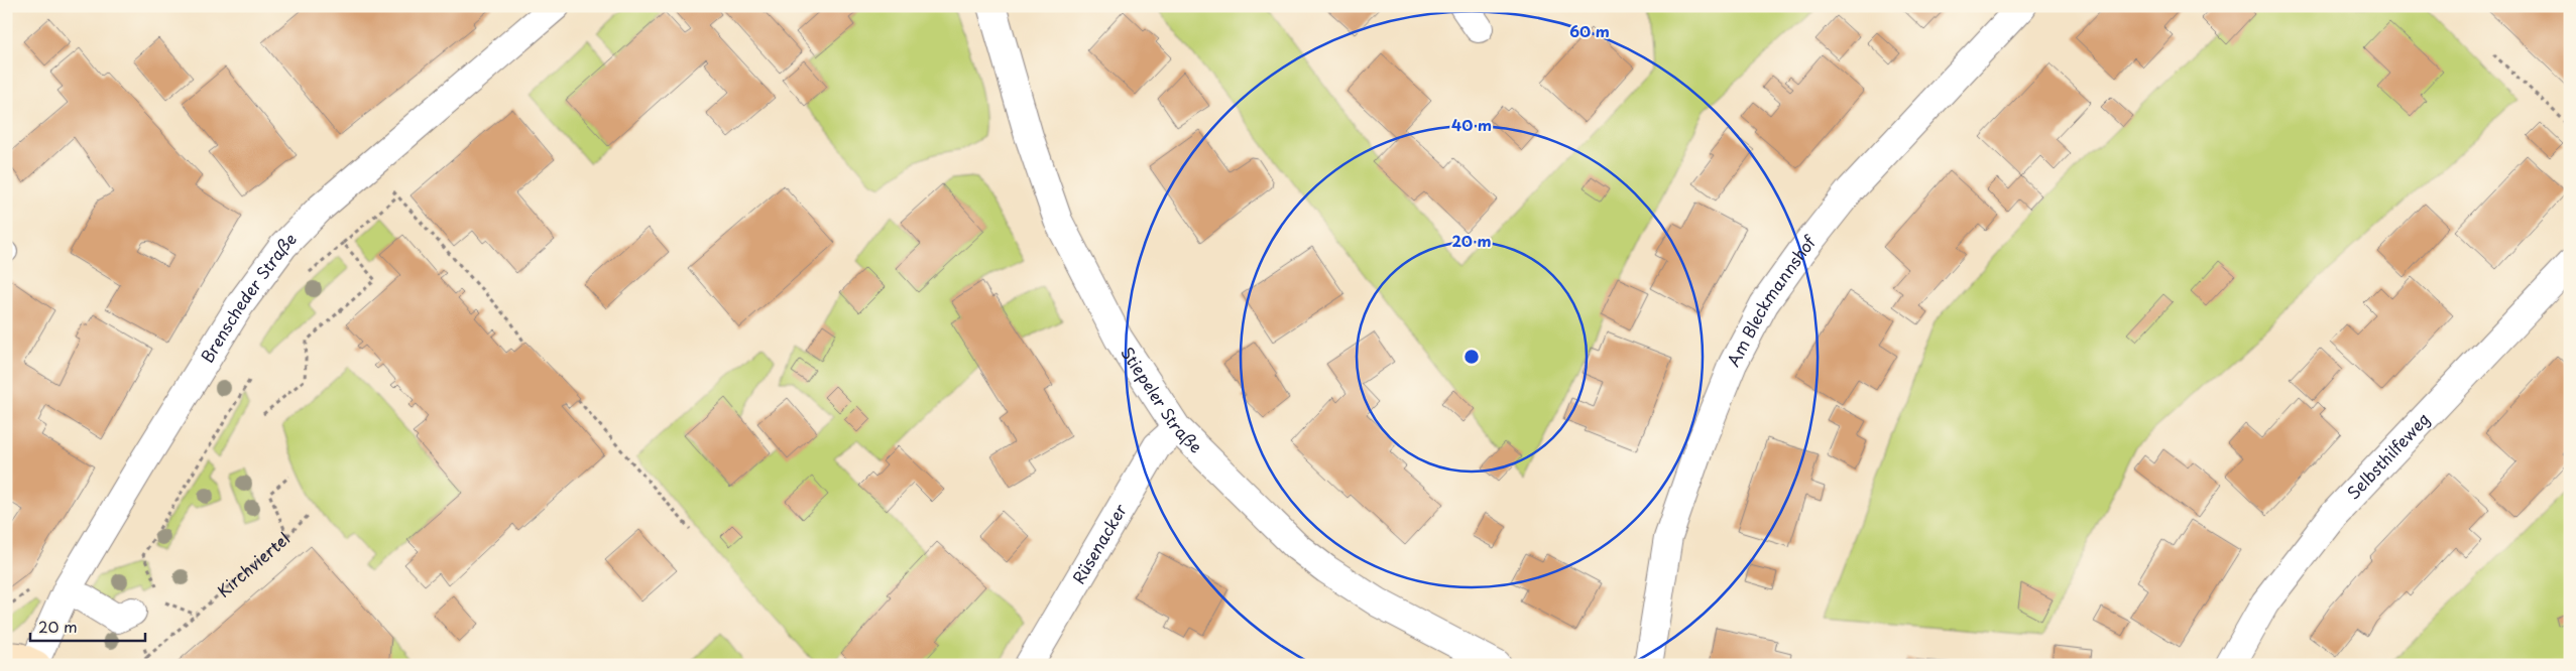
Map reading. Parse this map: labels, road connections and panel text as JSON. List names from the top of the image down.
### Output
{
  "streets": {
    "street": [
      "Brenscheder Straße",
      "Am Bleckmannshof",
      "Stiepeler Straße",
      "Selbsthilfeweg",
      "Rüsenacker"
    ],
    "path": ["Kirchviertel"]
  },
  "crossings": [
    ["Stiepeler Straße", "Rüsenacker"]
  ],
  "scale_bar": "20 m",
  "rings": ["60 m", "40 m", "20 m"]
}
